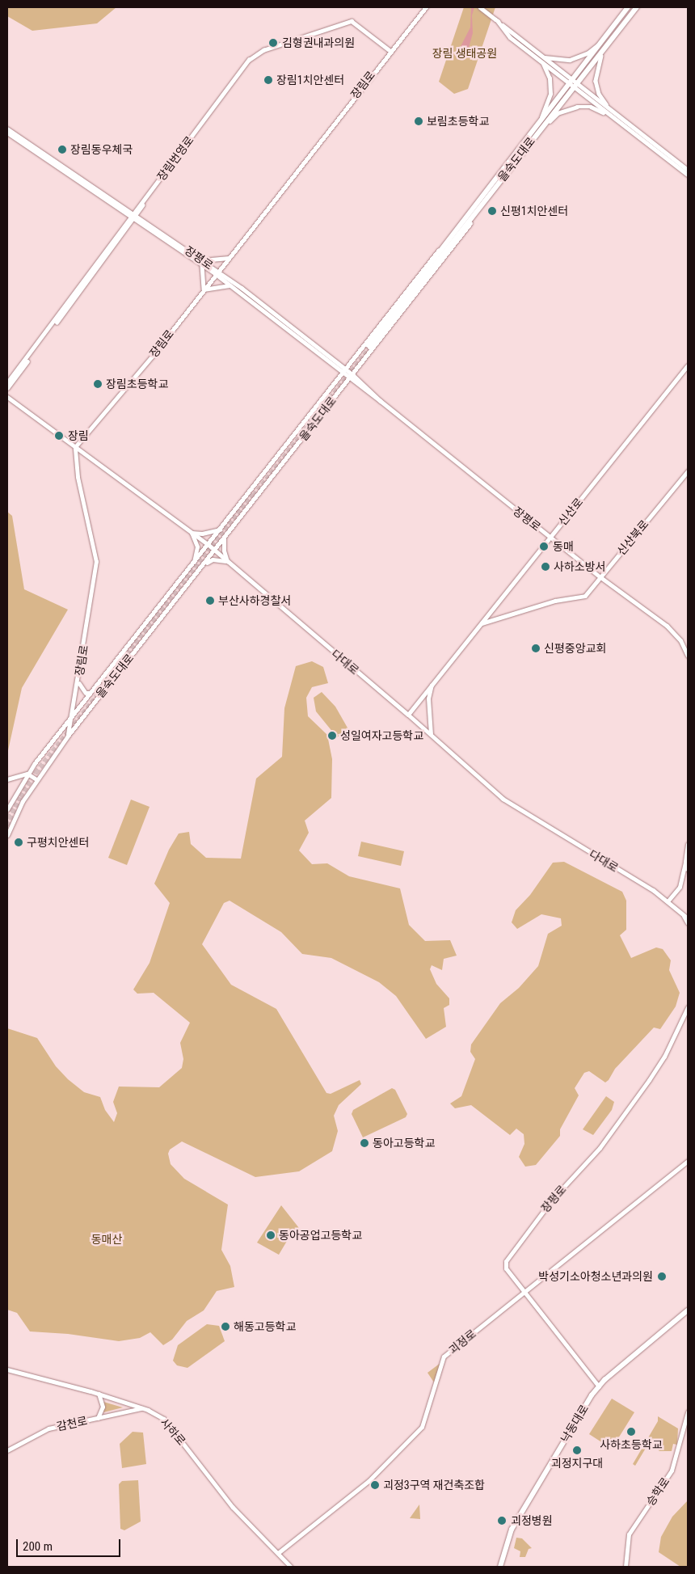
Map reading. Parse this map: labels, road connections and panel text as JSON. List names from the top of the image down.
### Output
{
  "streets": {
    "main road": [
      "을숙도대로",
      "장평로",
      "다대로",
      "괴정로",
      "감천로",
      "낙동대로"
    ],
    "street": [
      "장림로",
      "장림번영로",
      "신산로",
      "신산북로",
      "사하로",
      "승학로"
    ]
  },
  "crossings": [
    ["장림로", "장림번영로"],
    ["장림로", "을숙도대로"],
    ["장림로", "장평로"],
    ["장림로", "다대로"],
    ["장림번영로", "장평로"],
    ["을숙도대로", "장평로"],
    ["을숙도대로", "다대로"],
    ["장평로", "신산로"],
    ["장평로", "신산북로"],
    ["장평로", "괴정로"],
    ["장평로", "낙동대로"],
    ["신산로", "신산북로"],
    ["신산로", "다대로"],
    ["괴정로", "사하로"],
    ["감천로", "사하로"]
  ],
  "parks": ["장림 생태공원", "동매산"],
  "places": [
    "김형권내과의원",
    "장림1치안센터",
    "보림초등학교",
    "장림동우체국",
    "신평1치안센터",
    "장림초등학교",
    "장림",
    "동매",
    "사하소방서",
    "부산사하경찰서",
    "신평중앙교회",
    "성일여자고등학교",
    "구평치안센터",
    "동아고등학교",
    "동아공업고등학교",
    "박성기소아청소년과의원",
    "해동고등학교",
    "사하초등학교",
    "괴정지구대",
    "괴정3구역 재건축조합",
    "괴정병원"
  ],
  "scale_bar": "200 m"
}
